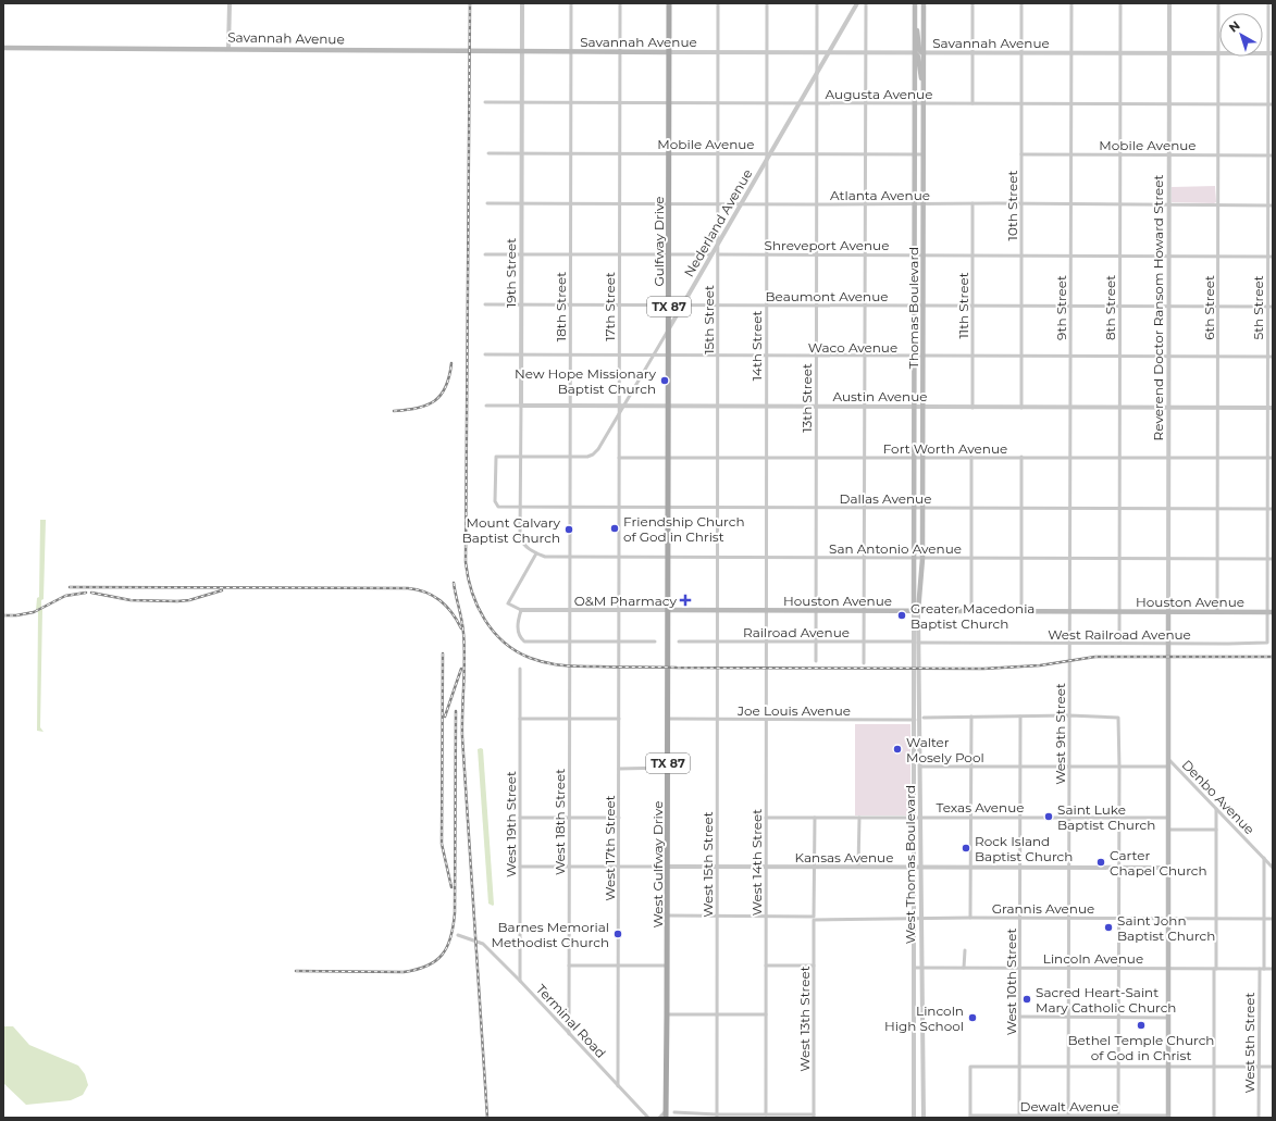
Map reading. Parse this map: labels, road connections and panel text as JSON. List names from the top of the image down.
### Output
{
  "streets": {
    "main road": [
      "Savannah Avenue",
      "Gulfway Drive",
      "TX 87",
      "Thomas Boulevard",
      "Houston Avenue",
      "West Gulfway Drive"
    ],
    "street": [
      "Augusta Avenue",
      "Mobile Avenue",
      "Atlanta Avenue",
      "10th Street",
      "Nederland Avenue",
      "Shreveport Avenue",
      "19th Street",
      "Beaumont Avenue",
      "11th Street",
      "18th Street",
      "17th Street",
      "9th Street",
      "8th Street",
      "Reverend Doctor Ransom Howard Street",
      "6th Street",
      "5th Street",
      "15th Street",
      "14th Street",
      "Waco Avenue",
      "Austin Avenue",
      "13th Street",
      "Fort Worth Avenue",
      "Dallas Avenue",
      "San Antonio Avenue",
      "Railroad Avenue",
      "West Railroad Avenue",
      "Joe Louis Avenue",
      "West 9th Street",
      "Denbo Avenue",
      "Texas Avenue",
      "West 18th Street",
      "West 19th Street",
      "West 17th Street",
      "Kansas Avenue",
      "West 14th Street",
      "West 15th Street",
      "West Thomas Boulevard",
      "Grannis Avenue",
      "Lincoln Avenue",
      "West 10th Street",
      "West 13th Street",
      "Terminal Road",
      "West 5th Street",
      "Dewalt Avenue"
    ]
  },
  "crossings": [
    ["Savannah Avenue", "10th Street"],
    ["Savannah Avenue", "Nederland Avenue"],
    ["Savannah Avenue", "Gulfway Drive"],
    ["Savannah Avenue", "19th Street"],
    ["Savannah Avenue", "18th Street"],
    ["Savannah Avenue", "17th Street"],
    ["Savannah Avenue", "Thomas Boulevard"],
    ["Savannah Avenue", "9th Street"],
    ["Savannah Avenue", "8th Street"],
    ["Savannah Avenue", "Reverend Doctor Ransom Howard Street"],
    ["Savannah Avenue", "6th Street"],
    ["Savannah Avenue", "5th Street"],
    ["Savannah Avenue", "15th Street"],
    ["Savannah Avenue", "14th Street"],
    ["Savannah Avenue", "13th Street"],
    ["Augusta Avenue", "10th Street"],
    ["Augusta Avenue", "Nederland Avenue"],
    ["Augusta Avenue", "Gulfway Drive"],
    ["Augusta Avenue", "19th Street"],
    ["Augusta Avenue", "18th Street"],
    ["Augusta Avenue", "17th Street"],
    ["Augusta Avenue", "Thomas Boulevard"],
    ["Augusta Avenue", "9th Street"],
    ["Augusta Avenue", "8th Street"],
    ["Augusta Avenue", "Reverend Doctor Ransom Howard Street"],
    ["Augusta Avenue", "6th Street"],
    ["Augusta Avenue", "5th Street"],
    ["Augusta Avenue", "15th Street"],
    ["Augusta Avenue", "14th Street"],
    ["Augusta Avenue", "13th Street"],
    ["Mobile Avenue", "10th Street"],
    ["Mobile Avenue", "Nederland Avenue"],
    ["Mobile Avenue", "Gulfway Drive"],
    ["Mobile Avenue", "19th Street"],
    ["Mobile Avenue", "18th Street"],
    ["Mobile Avenue", "17th Street"],
    ["Mobile Avenue", "Thomas Boulevard"],
    ["Mobile Avenue", "9th Street"],
    ["Mobile Avenue", "8th Street"],
    ["Mobile Avenue", "Reverend Doctor Ransom Howard Street"],
    ["Mobile Avenue", "6th Street"],
    ["Mobile Avenue", "5th Street"],
    ["Mobile Avenue", "15th Street"],
    ["Mobile Avenue", "14th Street"],
    ["Mobile Avenue", "13th Street"],
    ["Atlanta Avenue", "10th Street"],
    ["Atlanta Avenue", "Nederland Avenue"],
    ["Atlanta Avenue", "Gulfway Drive"],
    ["Atlanta Avenue", "19th Street"],
    ["Atlanta Avenue", "11th Street"],
    ["Atlanta Avenue", "18th Street"],
    ["Atlanta Avenue", "17th Street"],
    ["Atlanta Avenue", "Thomas Boulevard"],
    ["Atlanta Avenue", "9th Street"],
    ["Atlanta Avenue", "8th Street"],
    ["Atlanta Avenue", "Reverend Doctor Ransom Howard Street"],
    ["Atlanta Avenue", "6th Street"],
    ["Atlanta Avenue", "5th Street"],
    ["Atlanta Avenue", "15th Street"],
    ["Atlanta Avenue", "14th Street"],
    ["Atlanta Avenue", "13th Street"],
    ["10th Street", "Shreveport Avenue"],
    ["10th Street", "Beaumont Avenue"],
    ["10th Street", "Waco Avenue"],
    ["10th Street", "Austin Avenue"],
    ["Nederland Avenue", "Gulfway Drive"],
    ["Nederland Avenue", "Shreveport Avenue"],
    ["Nederland Avenue", "Beaumont Avenue"],
    ["Nederland Avenue", "18th Street"],
    ["Nederland Avenue", "17th Street"],
    ["Nederland Avenue", "15th Street"],
    ["Nederland Avenue", "14th Street"],
    ["Nederland Avenue", "Waco Avenue"],
    ["Nederland Avenue", "Austin Avenue"],
    ["Nederland Avenue", "13th Street"],
    ["Gulfway Drive", "Shreveport Avenue"],
    ["Gulfway Drive", "Beaumont Avenue"],
    ["Gulfway Drive", "Waco Avenue"],
    ["Gulfway Drive", "Austin Avenue"],
    ["Gulfway Drive", "Fort Worth Avenue"],
    ["Gulfway Drive", "Dallas Avenue"],
    ["Gulfway Drive", "San Antonio Avenue"],
    ["Gulfway Drive", "Houston Avenue"],
    ["Gulfway Drive", "West Gulfway Drive"],
    ["Shreveport Avenue", "19th Street"],
    ["Shreveport Avenue", "11th Street"],
    ["Shreveport Avenue", "18th Street"],
    ["Shreveport Avenue", "17th Street"],
    ["Shreveport Avenue", "Thomas Boulevard"],
    ["Shreveport Avenue", "9th Street"],
    ["Shreveport Avenue", "8th Street"],
    ["Shreveport Avenue", "Reverend Doctor Ransom Howard Street"],
    ["Shreveport Avenue", "6th Street"],
    ["Shreveport Avenue", "5th Street"],
    ["Shreveport Avenue", "15th Street"],
    ["Shreveport Avenue", "14th Street"],
    ["Shreveport Avenue", "13th Street"],
    ["19th Street", "Beaumont Avenue"],
    ["19th Street", "Waco Avenue"],
    ["19th Street", "Austin Avenue"],
    ["19th Street", "Dallas Avenue"],
    ["19th Street", "San Antonio Avenue"],
    ["Beaumont Avenue", "11th Street"],
    ["Beaumont Avenue", "18th Street"],
    ["Beaumont Avenue", "17th Street"],
    ["Beaumont Avenue", "Thomas Boulevard"],
    ["Beaumont Avenue", "9th Street"],
    ["Beaumont Avenue", "8th Street"],
    ["Beaumont Avenue", "Reverend Doctor Ransom Howard Street"],
    ["Beaumont Avenue", "6th Street"],
    ["Beaumont Avenue", "5th Street"],
    ["Beaumont Avenue", "15th Street"],
    ["Beaumont Avenue", "14th Street"],
    ["Beaumont Avenue", "13th Street"],
    ["11th Street", "Waco Avenue"],
    ["11th Street", "Austin Avenue"],
    ["18th Street", "Waco Avenue"],
    ["18th Street", "Austin Avenue"],
    ["18th Street", "Dallas Avenue"],
    ["18th Street", "San Antonio Avenue"],
    ["18th Street", "Houston Avenue"],
    ["18th Street", "West 18th Street"],
    ["17th Street", "Waco Avenue"],
    ["17th Street", "Austin Avenue"],
    ["17th Street", "Fort Worth Avenue"],
    ["17th Street", "Dallas Avenue"],
    ["17th Street", "San Antonio Avenue"],
    ["17th Street", "Houston Avenue"],
    ["17th Street", "West 17th Street"],
    ["Thomas Boulevard", "Waco Avenue"],
    ["Thomas Boulevard", "Austin Avenue"],
    ["Thomas Boulevard", "Fort Worth Avenue"],
    ["Thomas Boulevard", "Dallas Avenue"],
    ["Thomas Boulevard", "San Antonio Avenue"],
    ["Thomas Boulevard", "Houston Avenue"],
    ["Thomas Boulevard", "West Thomas Boulevard"],
    ["9th Street", "Waco Avenue"],
    ["9th Street", "Austin Avenue"],
    ["9th Street", "Fort Worth Avenue"],
    ["9th Street", "Dallas Avenue"],
    ["9th Street", "San Antonio Avenue"],
    ["9th Street", "Houston Avenue"],
    ["9th Street", "West 9th Street"],
    ["8th Street", "Waco Avenue"],
    ["8th Street", "Austin Avenue"],
    ["8th Street", "Fort Worth Avenue"],
    ["8th Street", "Dallas Avenue"],
    ["8th Street", "San Antonio Avenue"],
    ["8th Street", "Houston Avenue"],
    ["8th Street", "West Railroad Avenue"],
    ["Reverend Doctor Ransom Howard Street", "Waco Avenue"],
    ["Reverend Doctor Ransom Howard Street", "Austin Avenue"],
    ["Reverend Doctor Ransom Howard Street", "Fort Worth Avenue"],
    ["Reverend Doctor Ransom Howard Street", "Dallas Avenue"],
    ["Reverend Doctor Ransom Howard Street", "San Antonio Avenue"],
    ["Reverend Doctor Ransom Howard Street", "Houston Avenue"],
    ["6th Street", "Waco Avenue"],
    ["6th Street", "Austin Avenue"],
    ["6th Street", "Fort Worth Avenue"],
    ["6th Street", "Dallas Avenue"],
    ["6th Street", "San Antonio Avenue"],
    ["6th Street", "Houston Avenue"],
    ["5th Street", "Waco Avenue"],
    ["5th Street", "Austin Avenue"],
    ["5th Street", "Fort Worth Avenue"],
    ["5th Street", "Dallas Avenue"],
    ["5th Street", "San Antonio Avenue"],
    ["5th Street", "Houston Avenue"],
    ["5th Street", "West Railroad Avenue"],
    ["15th Street", "Waco Avenue"],
    ["15th Street", "Austin Avenue"],
    ["15th Street", "Fort Worth Avenue"],
    ["15th Street", "Dallas Avenue"],
    ["15th Street", "San Antonio Avenue"],
    ["15th Street", "Houston Avenue"],
    ["15th Street", "West 15th Street"],
    ["14th Street", "Waco Avenue"],
    ["14th Street", "Austin Avenue"],
    ["14th Street", "Fort Worth Avenue"],
    ["14th Street", "Dallas Avenue"],
    ["14th Street", "San Antonio Avenue"],
    ["14th Street", "Houston Avenue"],
    ["14th Street", "West 14th Street"],
    ["Waco Avenue", "13th Street"],
    ["Austin Avenue", "13th Street"],
    ["13th Street", "Fort Worth Avenue"],
    ["13th Street", "Dallas Avenue"],
    ["13th Street", "San Antonio Avenue"],
    ["13th Street", "Houston Avenue"],
    ["San Antonio Avenue", "Houston Avenue"],
    ["Houston Avenue", "West Railroad Avenue"],
    ["Houston Avenue", "West 9th Street"],
    ["Houston Avenue", "West 18th Street"],
    ["Houston Avenue", "West 17th Street"],
    ["Houston Avenue", "West 14th Street"],
    ["Houston Avenue", "West Gulfway Drive"],
    ["Houston Avenue", "West 15th Street"],
    ["Houston Avenue", "West Thomas Boulevard"],
    ["Railroad Avenue", "West Railroad Avenue"],
    ["Railroad Avenue", "West 14th Street"],
    ["Railroad Avenue", "West 15th Street"],
    ["Railroad Avenue", "West Thomas Boulevard"],
    ["West Railroad Avenue", "West 9th Street"],
    ["West Railroad Avenue", "West Thomas Boulevard"],
    ["Joe Louis Avenue", "West 9th Street"],
    ["Joe Louis Avenue", "West 14th Street"],
    ["Joe Louis Avenue", "West Gulfway Drive"],
    ["Joe Louis Avenue", "West 15th Street"],
    ["Joe Louis Avenue", "West Thomas Boulevard"],
    ["Joe Louis Avenue", "West 10th Street"],
    ["West 9th Street", "Texas Avenue"],
    ["West 9th Street", "Kansas Avenue"],
    ["West 9th Street", "Grannis Avenue"],
    ["West 9th Street", "Lincoln Avenue"],
    ["West 9th Street", "Dewalt Avenue"],
    ["Texas Avenue", "West 14th Street"],
    ["Texas Avenue", "West Thomas Boulevard"],
    ["Texas Avenue", "West 10th Street"],
    ["Texas Avenue", "West 13th Street"],
    ["West 18th Street", "Kansas Avenue"],
    ["West 18th Street", "Terminal Road"],
    ["West 19th Street", "Kansas Avenue"],
    ["West 19th Street", "Terminal Road"],
    ["West 17th Street", "Kansas Avenue"],
    ["West 17th Street", "Terminal Road"],
    ["Kansas Avenue", "West 14th Street"],
    ["Kansas Avenue", "West Gulfway Drive"],
    ["Kansas Avenue", "West 15th Street"],
    ["Kansas Avenue", "West Thomas Boulevard"],
    ["Kansas Avenue", "West 10th Street"],
    ["Kansas Avenue", "West 13th Street"],
    ["West 14th Street", "Grannis Avenue"],
    ["West Gulfway Drive", "Grannis Avenue"],
    ["West 15th Street", "Grannis Avenue"],
    ["West Thomas Boulevard", "Grannis Avenue"],
    ["West Thomas Boulevard", "Lincoln Avenue"],
    ["Grannis Avenue", "West 10th Street"],
    ["Grannis Avenue", "West 13th Street"],
    ["Lincoln Avenue", "West 10th Street"],
    ["Lincoln Avenue", "West 5th Street"],
    ["West 10th Street", "Dewalt Avenue"]
  ],
  "places": {
    "other": [
      "New Hope Missionary Baptist Church",
      "Friendship Church of God in Christ",
      "Mount Calvary Baptist Church",
      "Greater Macedonia Baptist Church",
      "Walter Mosely Pool",
      "Saint Luke Baptist Church",
      "Rock Island Baptist Church",
      "Carter Chapel Church",
      "Saint John Baptist Church",
      "Barnes Memorial Methodist Church",
      "Sacred Heart-Saint Mary Catholic Church",
      "Lincoln High School",
      "Bethel Temple Church of God in Christ"
    ],
    "health": ["O&M Pharmacy"]
  },
  "north": "top left"
}
